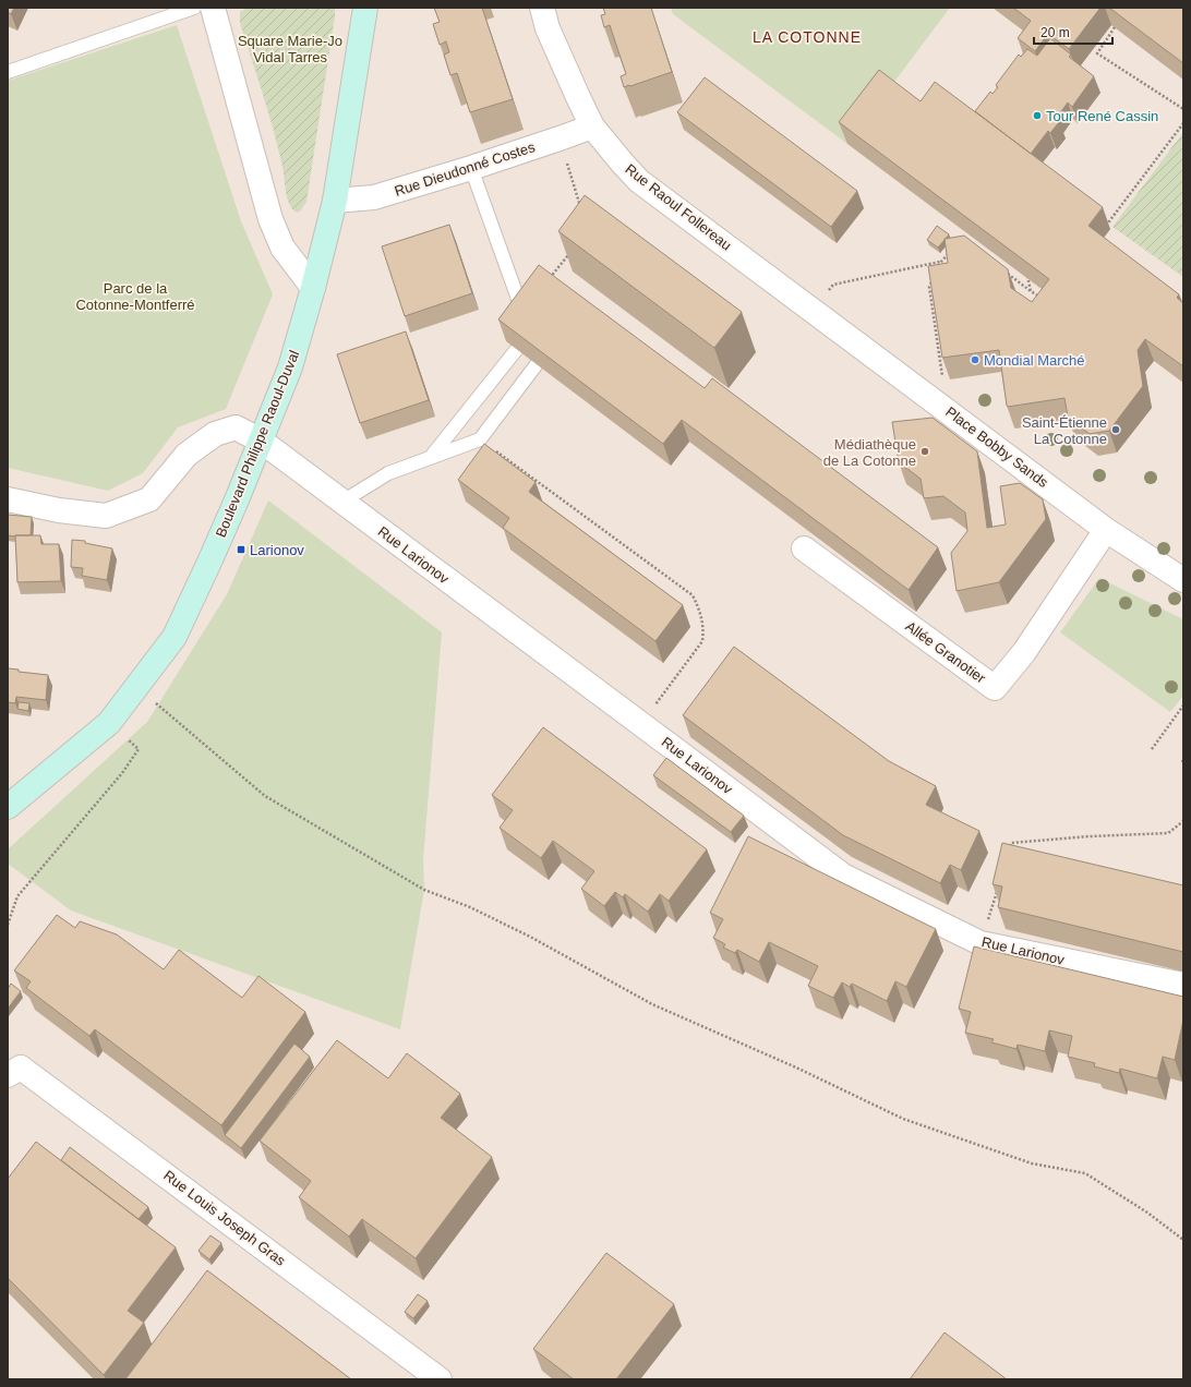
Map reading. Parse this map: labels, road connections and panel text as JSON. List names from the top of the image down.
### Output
{
  "streets": {
    "street": [
      "Rue Dieudonné Costes",
      "Rue Raoul Follereau",
      "Boulevard Philippe Raoul-Duval",
      "Place Bobby Sands",
      "Rue Larionov",
      "Allée Granotier",
      "Rue Louis Joseph Gras"
    ]
  },
  "crossings": [
    ["Rue Dieudonné Costes", "Rue Raoul Follereau"],
    ["Rue Dieudonné Costes", "Boulevard Philippe Raoul-Duval"],
    ["Rue Raoul Follereau", "Place Bobby Sands"],
    ["Boulevard Philippe Raoul-Duval", "Rue Larionov"],
    ["Place Bobby Sands", "Allée Granotier"]
  ],
  "districts": ["LA COTONNE"],
  "parks": ["Square Marie-Jo Vidal Tarres", "Parc de la Cotonne-Montferré"],
  "places": {
    "other": [
      "Tour René Cassin",
      "Mondial Marché",
      "Saint-Étienne La Cotonne",
      "Médiathèque de La Cotonne"
    ],
    "transit": ["Larionov"]
  },
  "scale_bar": "20 m"
}
